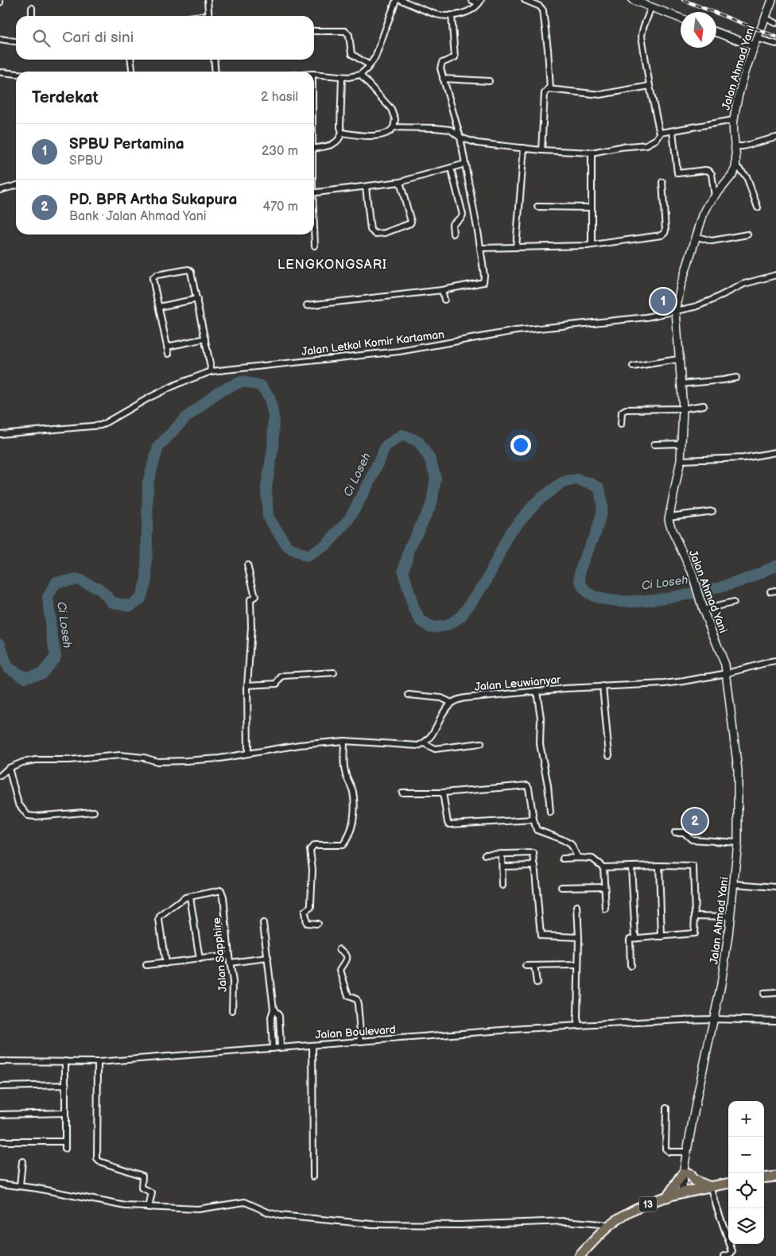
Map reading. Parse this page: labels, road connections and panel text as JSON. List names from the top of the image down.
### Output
{
  "streets": {
    "highway": ["13"],
    "street": [
      "Jalan Ahmad Yani",
      "Jalan Letkol Komir Kartaman",
      "Jalan Leuwianyar",
      "Jalan Sapphire",
      "Jalan Boulevard"
    ]
  },
  "crossings": [
    ["Jalan Ahmad Yani", "Jalan Letkol Komir Kartaman"],
    ["Jalan Ahmad Yani", "Jalan Leuwianyar"],
    ["Jalan Ahmad Yani", "Jalan Boulevard"],
    ["Jalan Ahmad Yani", "13"]
  ],
  "districts": ["LENGKONGSARI"],
  "water": ["Ci Loseh"],
  "north": "bottom",
  "page": {
    "search": "Cari di sini",
    "heading": ["Terdekat", "2 hasil"],
    "list": [
      {
        "mark": "1",
        "name": "SPBU Pertamina",
        "note": "SPBU",
        "value": "230 m"
      },
      {
        "mark": "2",
        "name": "PD. BPR Artha Sukapura",
        "note": "Bank · Jalan Ahmad Yani",
        "value": "470 m"
      }
    ],
    "pins": ["1", "2"],
    "map_buttons": ["+", "−"]
  }
}
